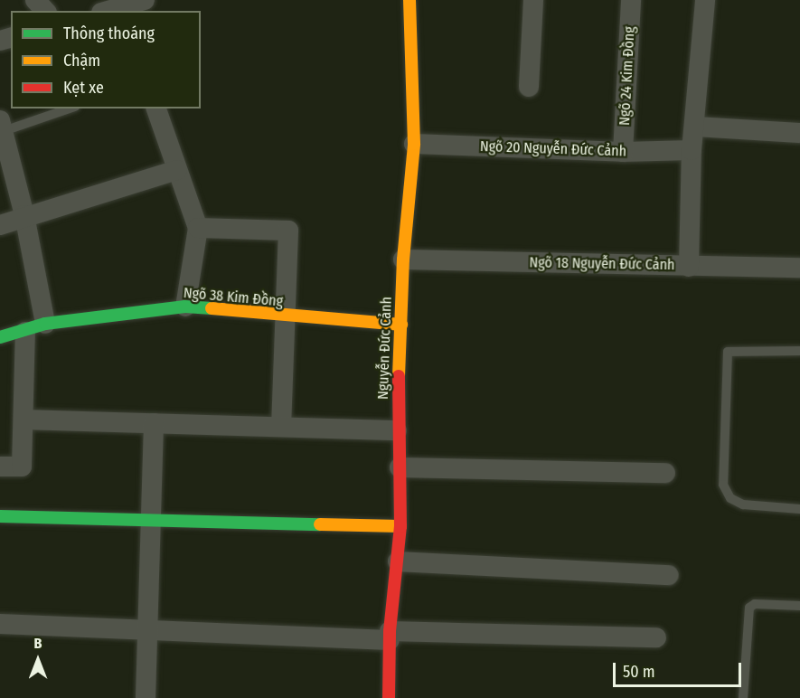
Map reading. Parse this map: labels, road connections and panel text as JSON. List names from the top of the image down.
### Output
{
  "streets": {
    "street": [
      "Ngõ 24 Kim Đồng",
      "Ngõ 20 Nguyễn Đức Cảnh",
      "Ngõ 18 Nguyễn Đức Cảnh",
      "Ngõ 38 Kim Đồng",
      "Nguyễn Đức Cảnh"
    ]
  },
  "crossings": [
    ["Ngõ 24 Kim Đồng", "Ngõ 20 Nguyễn Đức Cảnh"],
    ["Ngõ 20 Nguyễn Đức Cảnh", "Nguyễn Đức Cảnh"],
    ["Ngõ 18 Nguyễn Đức Cảnh", "Nguyễn Đức Cảnh"],
    ["Ngõ 38 Kim Đồng", "Nguyễn Đức Cảnh"]
  ],
  "legend": ["Thông thoáng", "Chậm", "Kẹt xe"],
  "scale_bar": "50 m",
  "north": "top"
}
